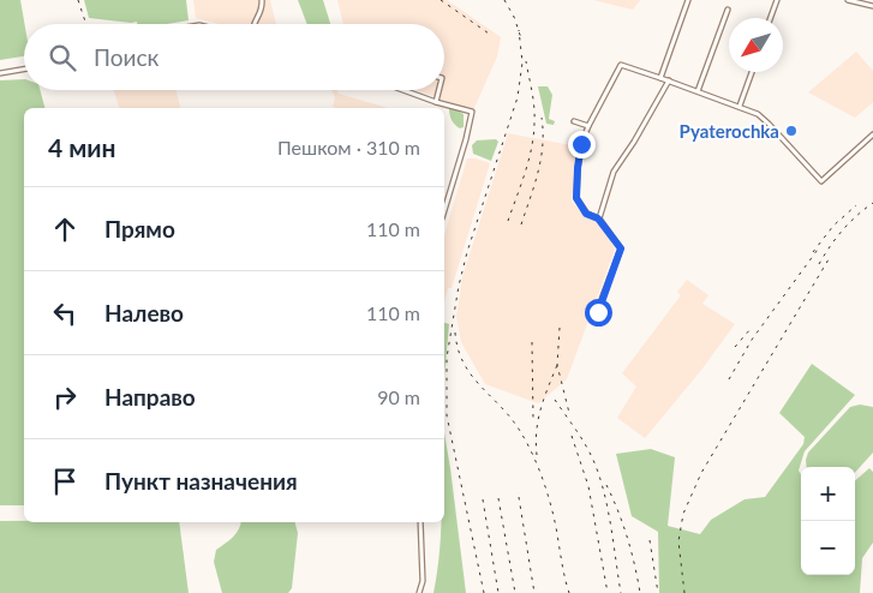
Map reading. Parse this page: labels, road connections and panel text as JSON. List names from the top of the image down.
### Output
{
  "places": ["Pyaterochka"],
  "north": "bottom left",
  "page": {
    "search": "Поиск",
    "heading": ["4 мин", "Пешком · 310 m"],
    "list": [
      ["Прямо", "110 m"],
      ["Налево", "110 m"],
      ["Направо", "90 m"],
      "Пункт назначения"
    ],
    "map_buttons": ["+", "−"]
  }
}
